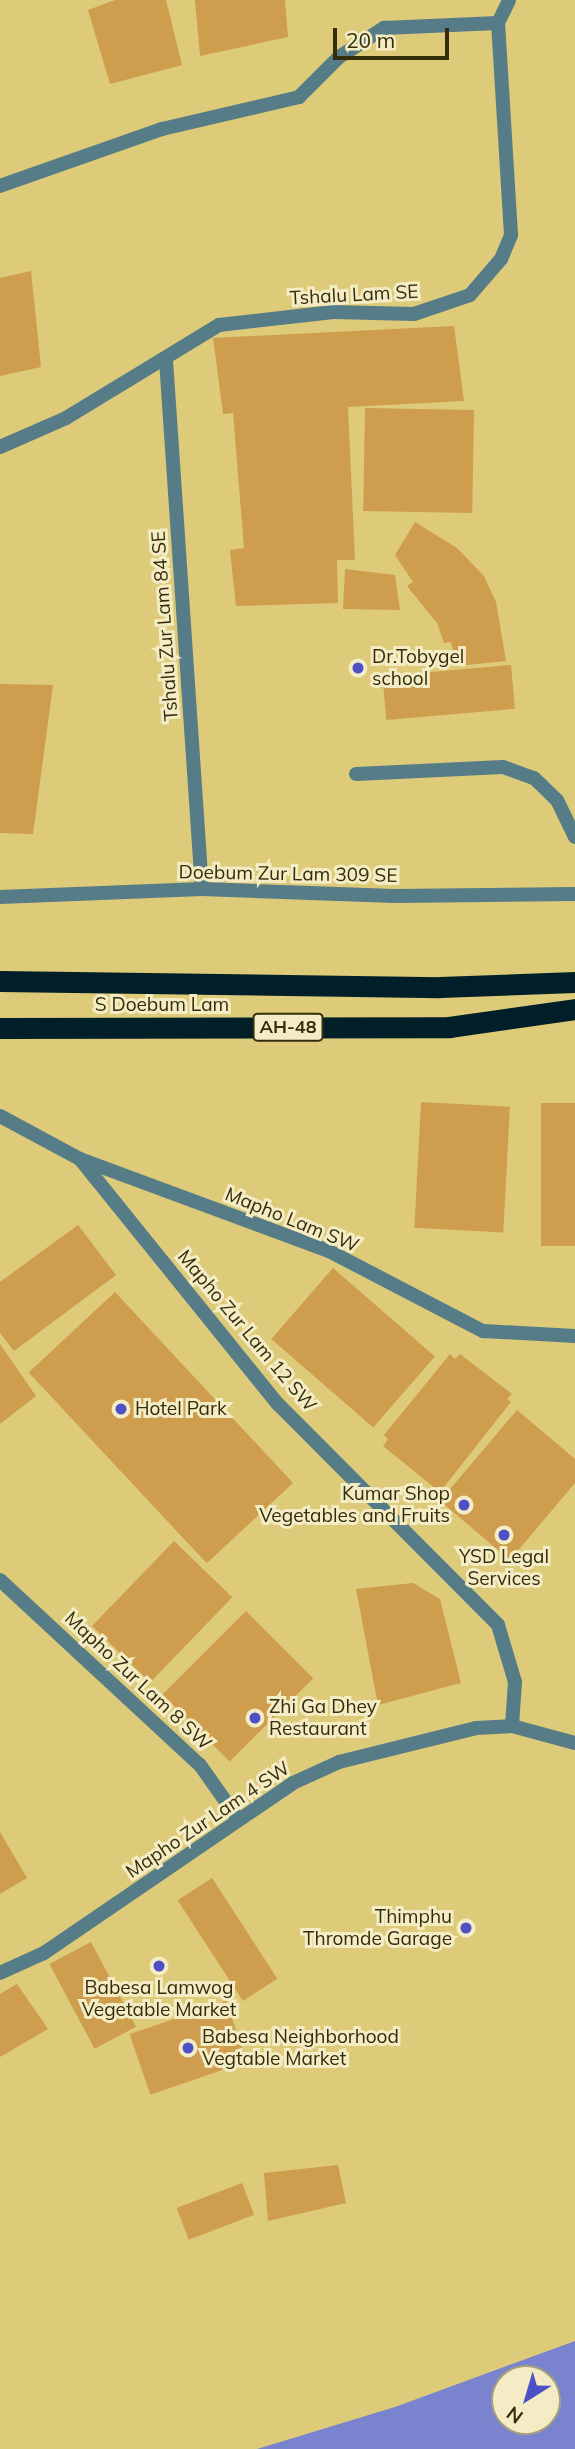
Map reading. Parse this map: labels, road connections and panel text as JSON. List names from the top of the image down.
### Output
{
  "streets": {
    "highway": ["S Doebum Lam", "AH-48"],
    "street": [
      "Tshalu Lam SE",
      "Tshalu Zur Lam 84 SE",
      "Doebum Zur Lam 309 SE",
      "Mapho Lam SW",
      "Mapho Zur Lam 12 SW",
      "Mapho Zur Lam 8 SW",
      "Mapho Zur Lam 4 SW"
    ]
  },
  "crossings": [
    ["Tshalu Lam SE", "Tshalu Zur Lam 84 SE"],
    ["Tshalu Zur Lam 84 SE", "Doebum Zur Lam 309 SE"],
    ["Mapho Lam SW", "Mapho Zur Lam 12 SW"],
    ["Mapho Zur Lam 12 SW", "Mapho Zur Lam 4 SW"],
    ["Mapho Zur Lam 8 SW", "Mapho Zur Lam 4 SW"]
  ],
  "places": [
    "Dr.Tobygel school",
    "Hotel Park",
    "Kumar Shop Vegetables and Fruits",
    "YSD Legal Services",
    "Zhi Ga Dhey Restaurant",
    "Thimphu Thromde Garage",
    "Babesa Lamwog Vegetable Market",
    "Babesa Neighborhood Vegtable Market"
  ],
  "scale_bar": "20 m",
  "north": "bottom left"
}
